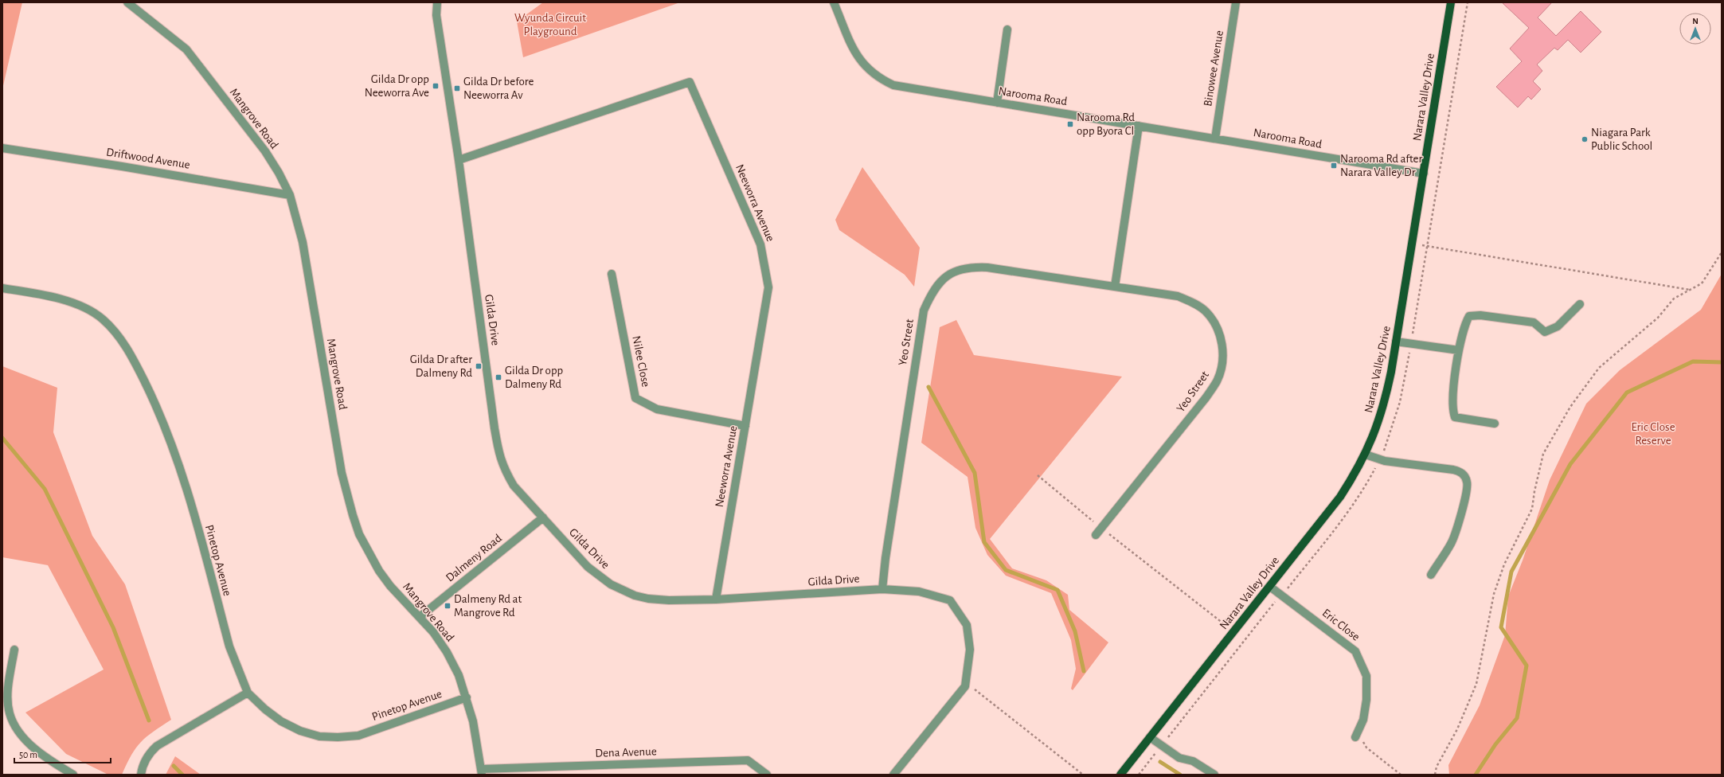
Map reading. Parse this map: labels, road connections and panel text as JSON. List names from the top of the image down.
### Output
{
  "streets": {
    "main road": ["Narara Valley Drive"],
    "street": [
      "Binowee Avenue",
      "Narooma Road",
      "Mangrove Road",
      "Driftwood Avenue",
      "Neeworra Avenue",
      "Gilda Drive",
      "Yeo Street",
      "Nilee Close",
      "Dalmeny Road",
      "Pinetop Avenue",
      "Eric Close",
      "Dena Avenue"
    ]
  },
  "crossings": [
    ["Binowee Avenue", "Narooma Road"],
    ["Narooma Road", "Narara Valley Drive"],
    ["Narara Valley Drive", "Eric Close"],
    ["Mangrove Road", "Driftwood Avenue"],
    ["Mangrove Road", "Dalmeny Road"],
    ["Mangrove Road", "Pinetop Avenue"],
    ["Mangrove Road", "Dena Avenue"],
    ["Neeworra Avenue", "Gilda Drive"],
    ["Neeworra Avenue", "Nilee Close"],
    ["Gilda Drive", "Yeo Street"],
    ["Gilda Drive", "Dalmeny Road"]
  ],
  "parks": ["Wyunda Circuit Playground", "Eric Close Reserve"],
  "places": {
    "transit": [
      "Gilda Dr opp Neeworra Ave",
      "Gilda Dr before Neeworra Av",
      "Narooma Rd opp Byora Cl",
      "Narooma Rd after Narara Valley Dr",
      "Gilda Dr after Dalmeny Rd",
      "Gilda Dr opp Dalmeny Rd",
      "Dalmeny Rd at Mangrove Rd"
    ],
    "other": ["Niagara Park Public School"]
  },
  "scale_bar": "50 m",
  "north": "top"
}
